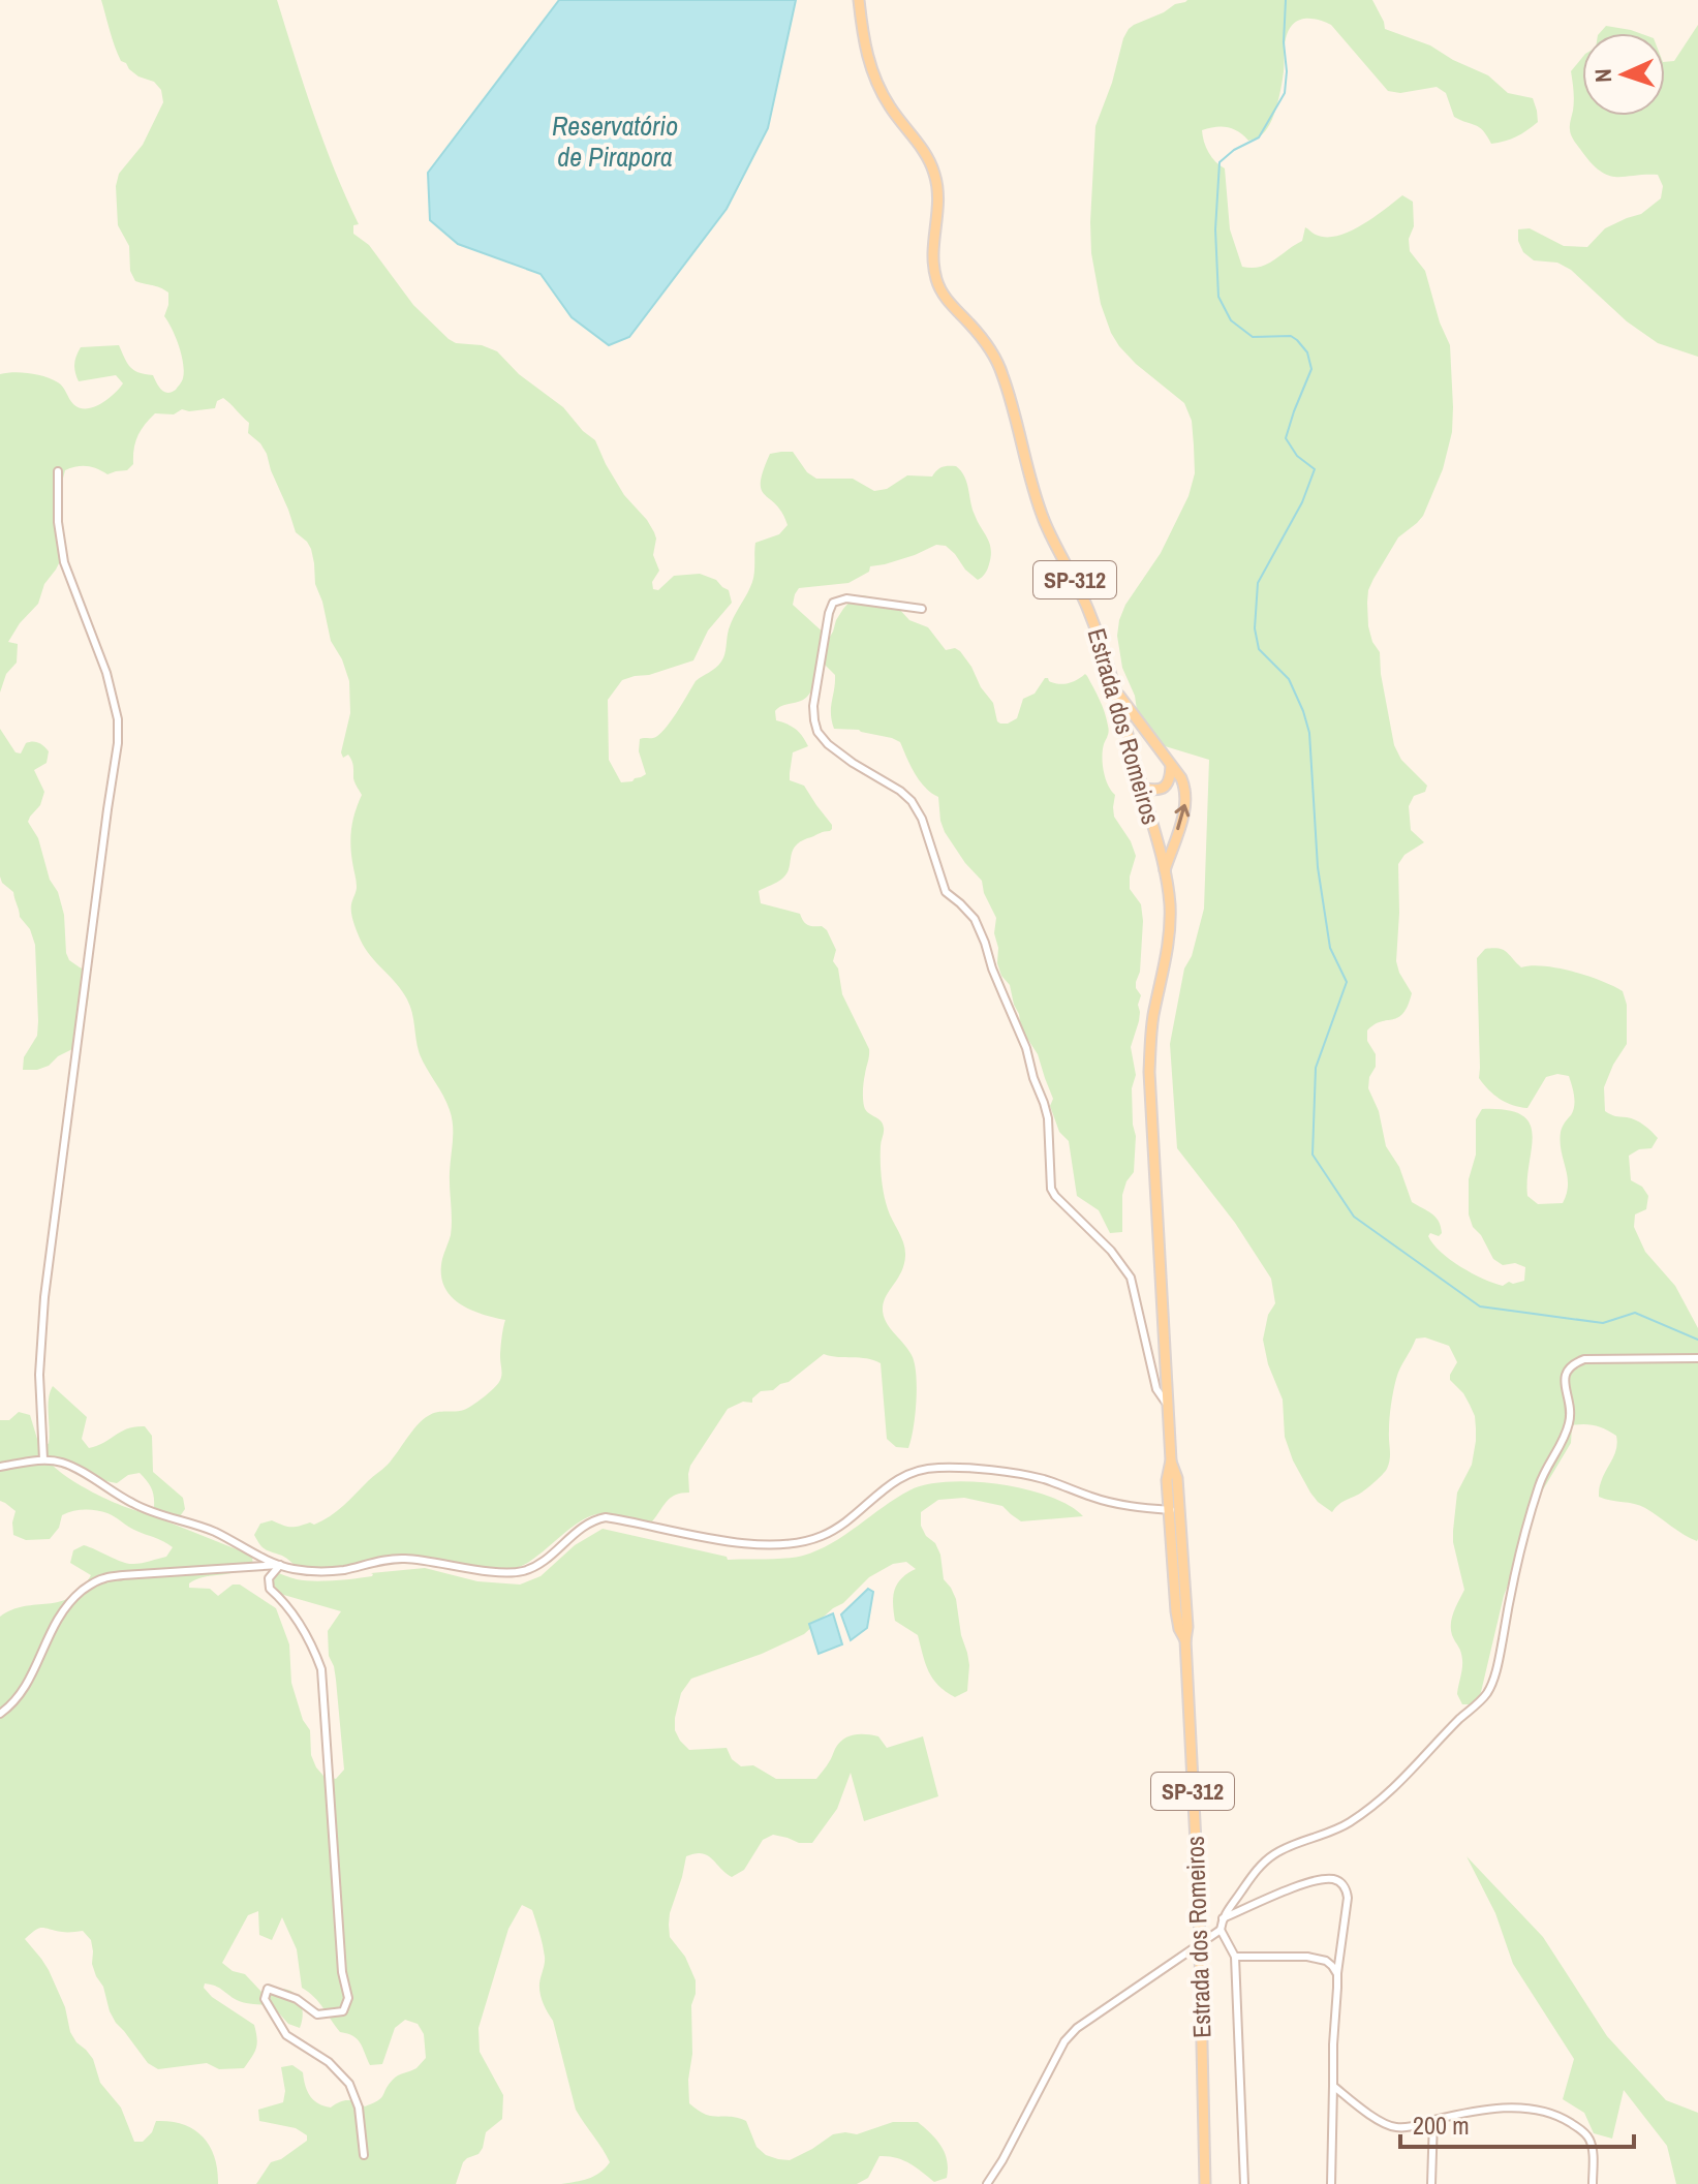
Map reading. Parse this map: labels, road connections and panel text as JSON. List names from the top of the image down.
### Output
{
  "streets": {
    "main road": ["SP-312", "Estrada dos Romeiros"]
  },
  "water": ["Reservatório de Pirapora"],
  "scale_bar": "200 m",
  "north": "left"
}
